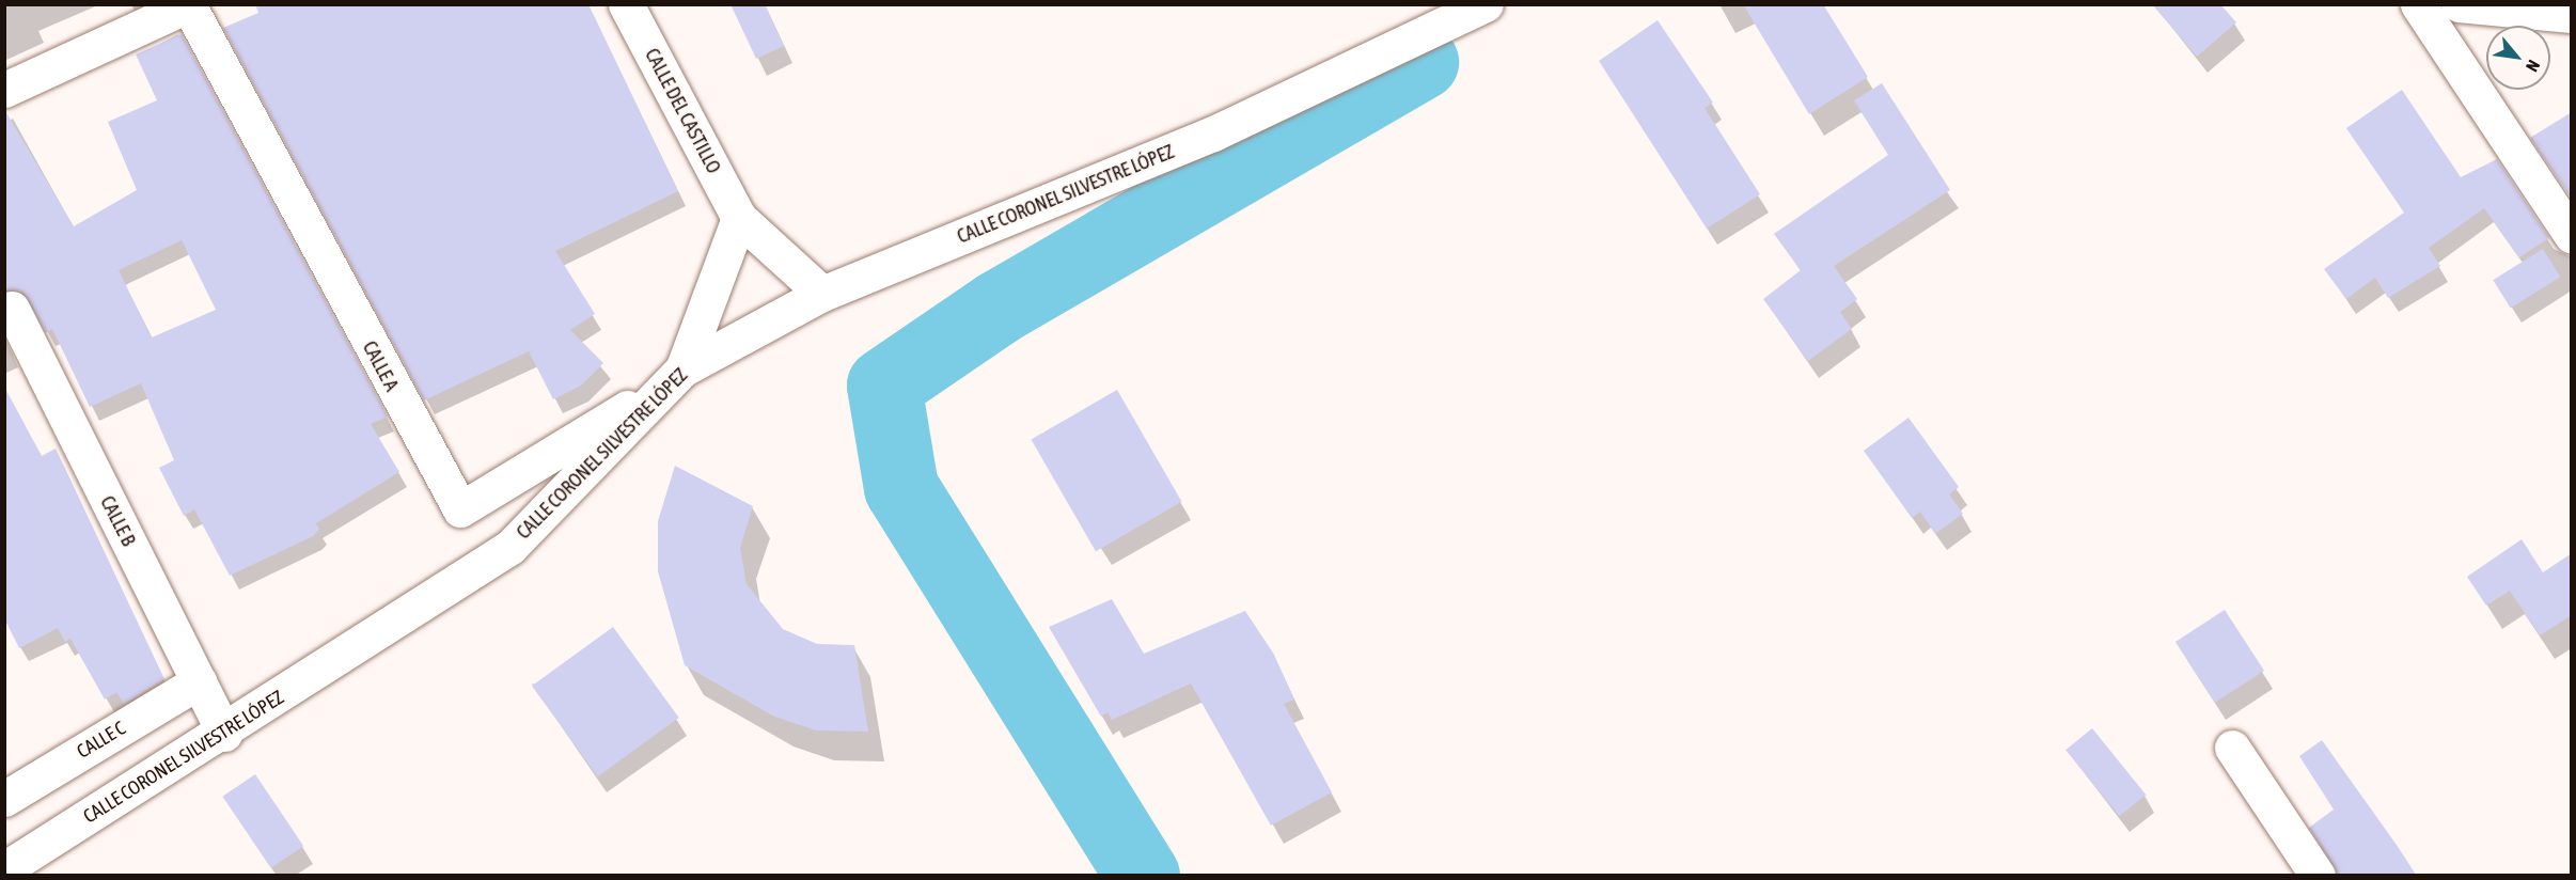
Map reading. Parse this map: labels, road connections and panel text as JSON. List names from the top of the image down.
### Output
{
  "streets": {
    "street": [
      "CALLE DEL CASTILLO",
      "CALLE CORONEL SILVESTRE LÓPEZ",
      "CALLE A",
      "CALLE B",
      "CALLE C"
    ]
  },
  "crossings": [
    ["CALLE DEL CASTILLO", "CALLE CORONEL SILVESTRE LÓPEZ"],
    ["CALLE CORONEL SILVESTRE LÓPEZ", "CALLE A"],
    ["CALLE CORONEL SILVESTRE LÓPEZ", "CALLE B"],
    ["CALLE B", "CALLE C"]
  ],
  "north": "bottom right"
}
